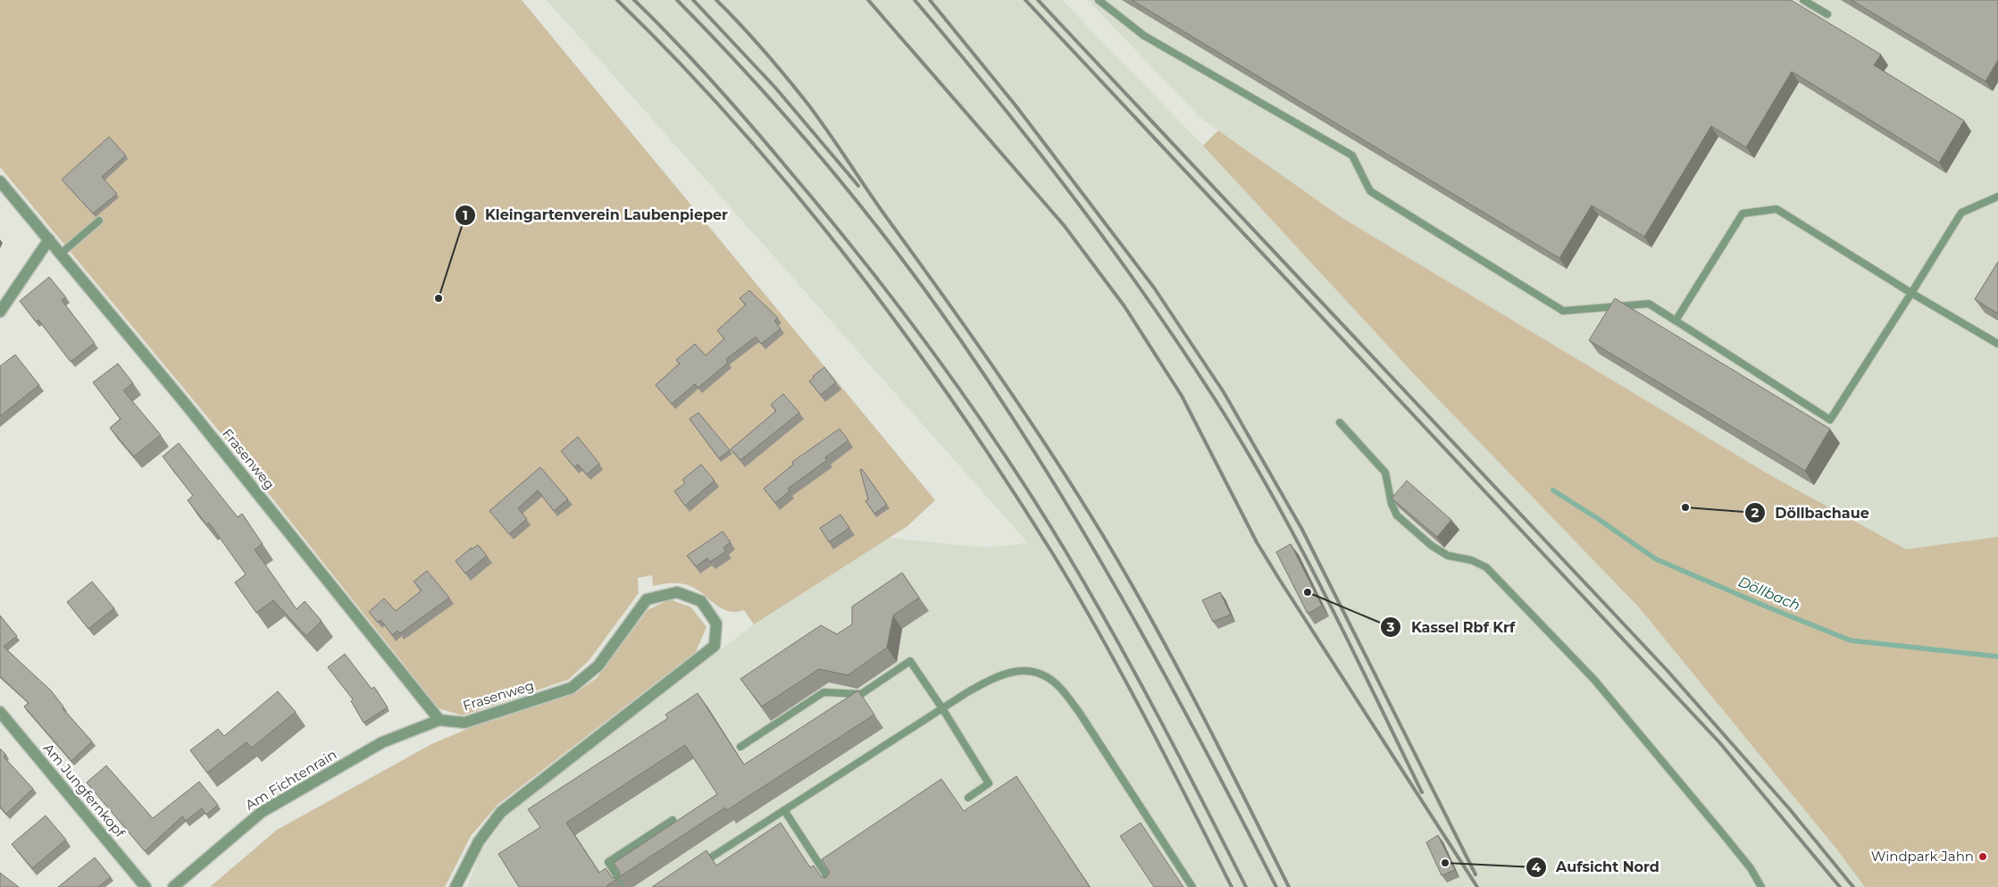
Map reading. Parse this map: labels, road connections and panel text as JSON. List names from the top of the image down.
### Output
{
  "streets": {
    "street": ["Frasenweg", "Am Fichtenrain", "Am Jungfernkopf"]
  },
  "crossings": [
    ["Frasenweg", "Am Fichtenrain"]
  ],
  "water": ["Döllbach"],
  "places": [
    "Kleingartenverein Laubenpieper",
    "Döllbachaue",
    "Kassel Rbf Krf",
    "Windpark Jahn",
    "Aufsicht Nord"
  ]
}
